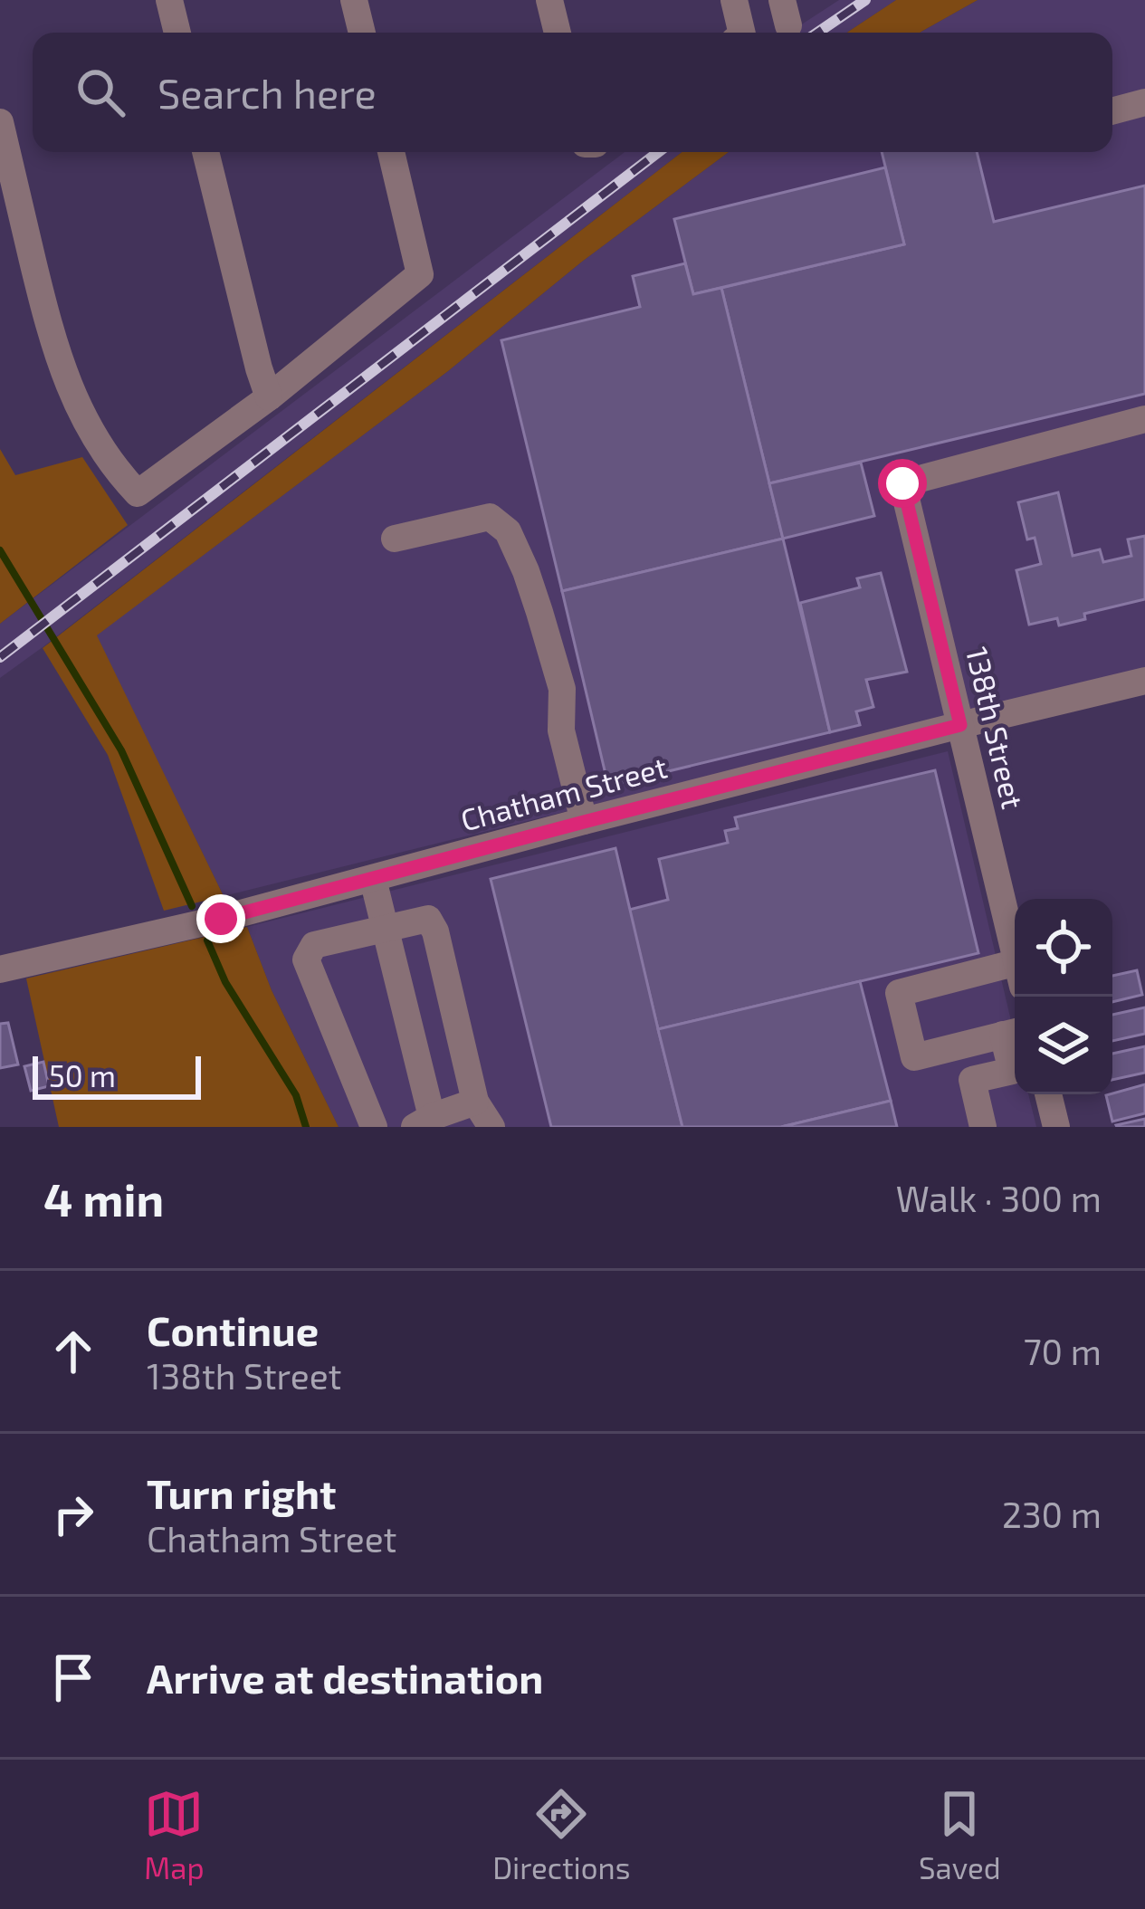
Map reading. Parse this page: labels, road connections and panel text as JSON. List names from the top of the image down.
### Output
{
  "streets": {
    "street": ["138th Street", "Chatham Street"]
  },
  "crossings": [
    ["138th Street", "Chatham Street"]
  ],
  "scale_bar": "50 m",
  "page": {
    "search": "Search here",
    "scale": "50 m",
    "heading": ["4 min", "Walk · 300 m"],
    "list": [
      ["Continue", "138th Street", "70 m"],
      ["Turn right", "Chatham Street", "230 m"],
      "Arrive at destination"
    ],
    "nav": ["Map", "Directions", "Saved"]
  }
}
